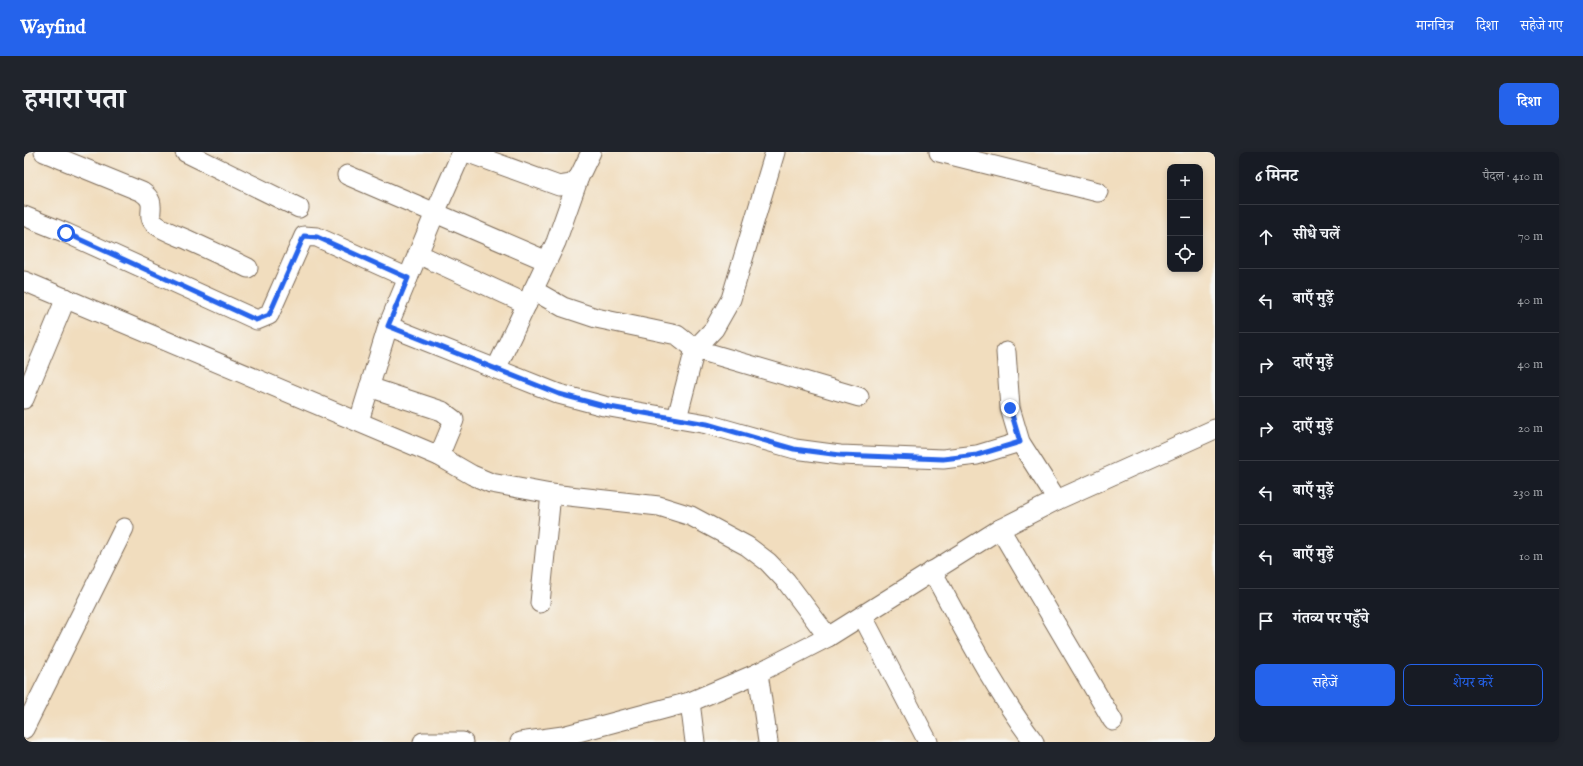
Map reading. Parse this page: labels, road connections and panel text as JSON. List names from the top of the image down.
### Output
{
  "page": {
    "header": "Wayfind",
    "nav": ["मानचित्र", "दिशा", "सहेजे गए"],
    "title": "हमारा पता",
    "buttons": [
      "दिशा",
      ["सहेजें", "शेयर करें"]
    ],
    "heading": ["6 मिनट", "पैदल · 410 m"],
    "map_buttons": ["+", "−"],
    "list": [
      ["सीधे चलें", "70 m"],
      ["बाएँ मुड़ें", "40 m"],
      ["दाएँ मुड़ें", "40 m"],
      ["दाएँ मुड़ें", "20 m"],
      ["बाएँ मुड़ें", "230 m"],
      ["बाएँ मुड़ें", "10 m"],
      "गंतव्य पर पहुँचे"
    ]
  }
}
